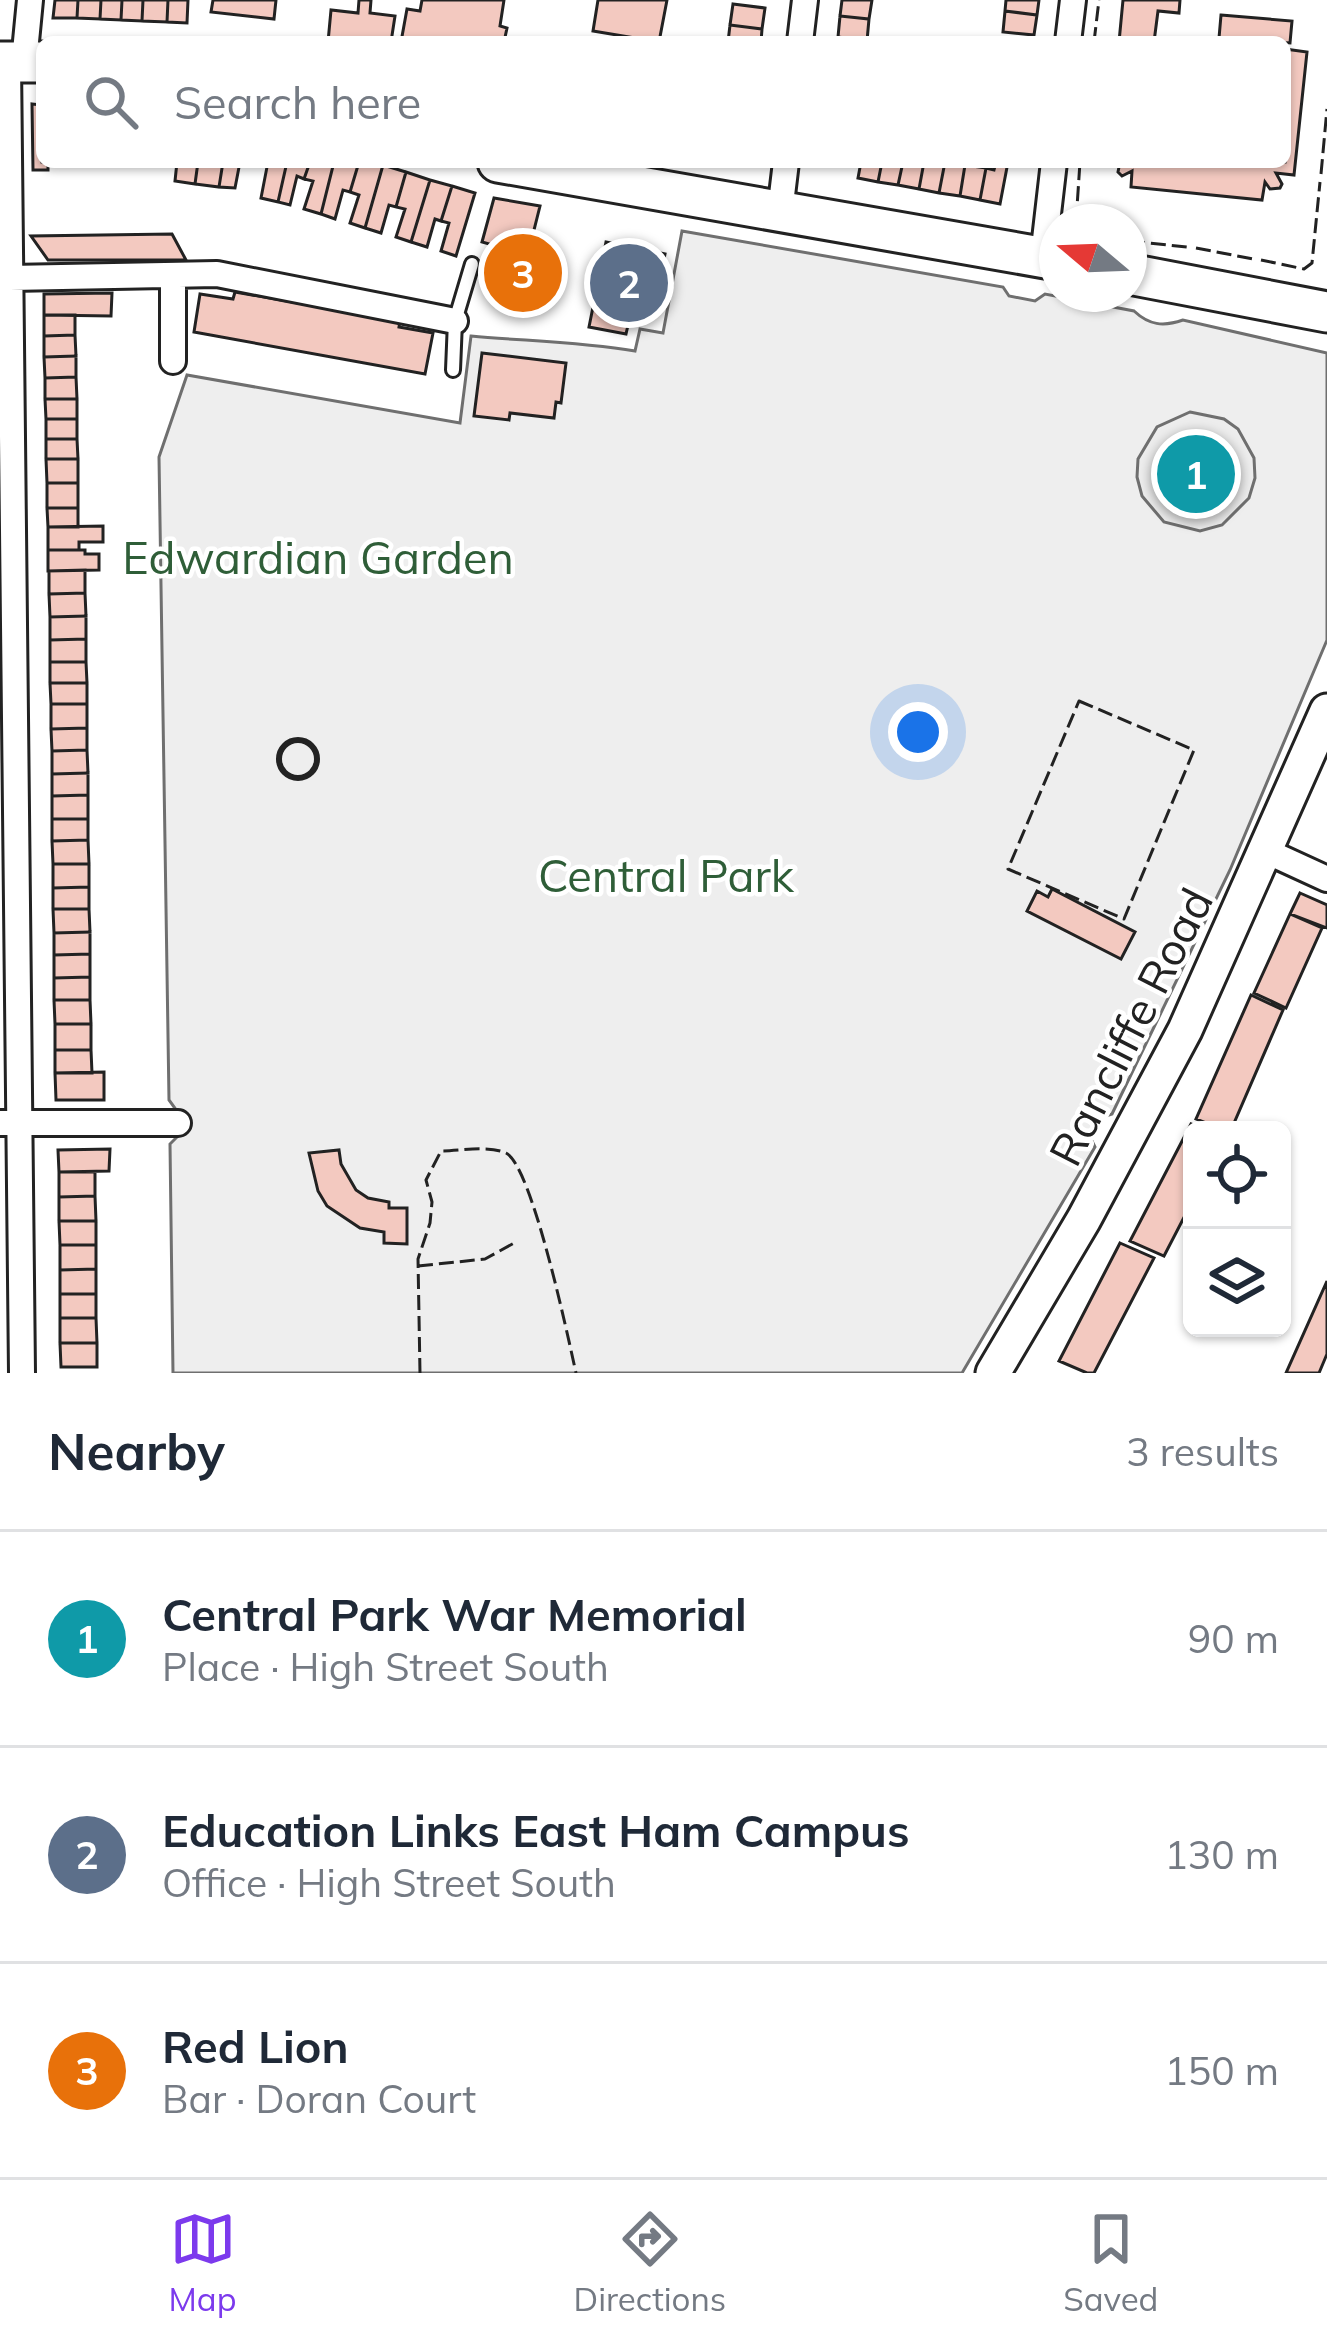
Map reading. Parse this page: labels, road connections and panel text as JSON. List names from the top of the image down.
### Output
{
  "streets": {
    "main road": ["Rancliffe Road"]
  },
  "parks": ["Edwardian Garden", "Central Park"],
  "north": "left",
  "page": {
    "search": "Search here",
    "pins": ["3", "2", "1"],
    "heading": ["Nearby", "3 results"],
    "list": [
      {
        "mark": "1",
        "name": "Central Park War Memorial",
        "note": "Place · High Street South",
        "value": "90 m"
      },
      {
        "mark": "2",
        "name": "Education Links East Ham Campus",
        "note": "Office · High Street South",
        "value": "130 m"
      },
      {
        "mark": "3",
        "name": "Red Lion",
        "note": "Bar · Doran Court",
        "value": "150 m"
      }
    ],
    "nav": ["Map", "Directions", "Saved"]
  }
}
